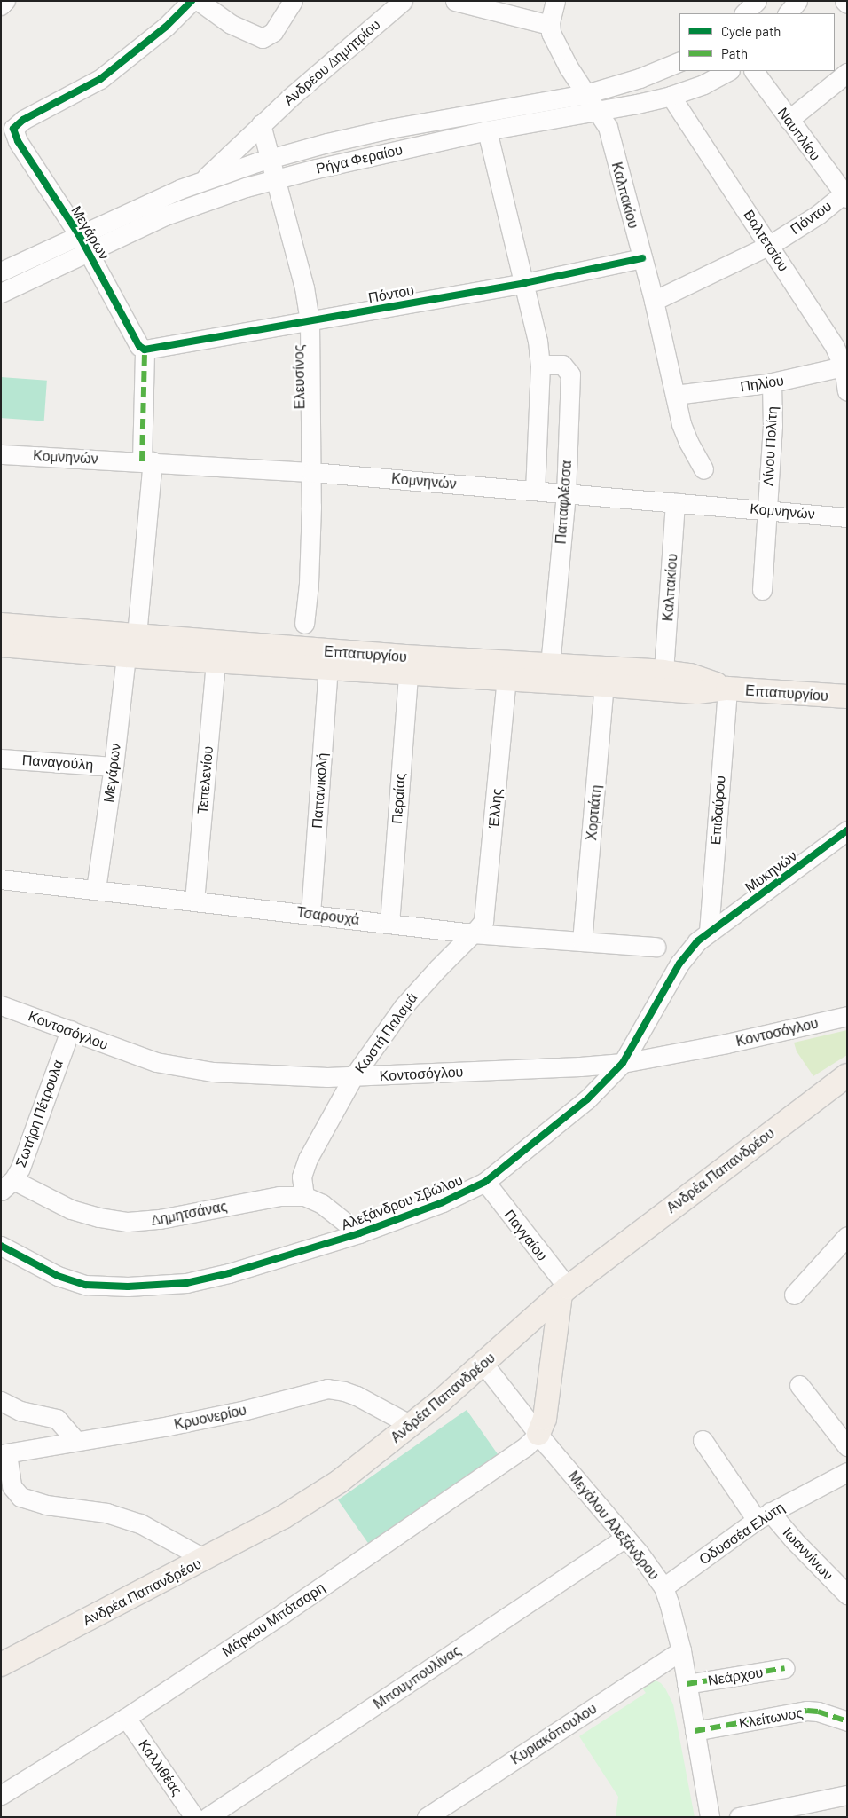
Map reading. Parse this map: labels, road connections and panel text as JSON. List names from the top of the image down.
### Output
{
  "streets": {
    "main road": ["Επταπυργίου", "Ανδρέα Παπανδρέου"],
    "street": [
      "Ανδρέου Δημητρίου",
      "Ναυπλίου",
      "Ρήγα Φεραίου",
      "Καλπακίου",
      "Πόντου",
      "Μεγάρων",
      "Βαλτετσίου",
      "Ελευσίνος",
      "Πηλίου",
      "Λίνου Πολίτη",
      "Κομνηνών",
      "Παπαφλέσσα",
      "Παναγούλη",
      "Τεπελενίου",
      "Παπανικολή",
      "Περαίας",
      "Έλλης",
      "Επιδαύρου",
      "Χορτιάτη",
      "Μυκηνών",
      "Τσαρουχά",
      "Κοντοσόγλου",
      "Κωστή Παλαμά",
      "Σωτήρη Πέτρουλα",
      "Αλεξάνδρου Σβώλου",
      "Δημητσάνας",
      "Παγγαίου",
      "Κρυονερίου",
      "Μεγάλου Αλεξάνδρου",
      "Οδυσσέα Ελύτη",
      "Ιωαννίνων",
      "Μάρκου Μπότσαρη",
      "Νεάρχου",
      "Μπουμπουλίνας",
      "Κλείτωνος",
      "Κυριακόπουλου",
      "Καλλιθέας"
    ]
  },
  "crossings": [
    ["Ανδρέου Δημητρίου", "Ρήγα Φεραίου"],
    ["Ναυπλίου", "Πόντου"],
    ["Ρήγα Φεραίου", "Καλπακίου"],
    ["Ρήγα Φεραίου", "Μεγάρων"],
    ["Ρήγα Φεραίου", "Βαλτετσίου"],
    ["Ρήγα Φεραίου", "Ελευσίνος"],
    ["Ρήγα Φεραίου", "Παπαφλέσσα"],
    ["Καλπακίου", "Πόντου"],
    ["Καλπακίου", "Πηλίου"],
    ["Καλπακίου", "Κομνηνών"],
    ["Καλπακίου", "Επταπυργίου"],
    ["Πόντου", "Μεγάρων"],
    ["Πόντου", "Βαλτετσίου"],
    ["Πόντου", "Ελευσίνος"],
    ["Πόντου", "Παπαφλέσσα"],
    ["Μεγάρων", "Επταπυργίου"],
    ["Μεγάρων", "Παναγούλη"],
    ["Μεγάρων", "Τσαρουχά"],
    ["Βαλτετσίου", "Πηλίου"],
    ["Ελευσίνος", "Κομνηνών"],
    ["Πηλίου", "Λίνου Πολίτη"],
    ["Λίνου Πολίτη", "Κομνηνών"],
    ["Κομνηνών", "Παπαφλέσσα"],
    ["Παπαφλέσσα", "Επταπυργίου"],
    ["Επταπυργίου", "Τεπελενίου"],
    ["Επταπυργίου", "Παπανικολή"],
    ["Επταπυργίου", "Περαίας"],
    ["Επταπυργίου", "Έλλης"],
    ["Επταπυργίου", "Επιδαύρου"],
    ["Επταπυργίου", "Χορτιάτη"],
    ["Τεπελενίου", "Τσαρουχά"],
    ["Παπανικολή", "Τσαρουχά"],
    ["Περαίας", "Τσαρουχά"],
    ["Έλλης", "Τσαρουχά"],
    ["Έλλης", "Κωστή Παλαμά"],
    ["Επιδαύρου", "Μυκηνών"],
    ["Επιδαύρου", "Αλεξάνδρου Σβώλου"],
    ["Χορτιάτη", "Τσαρουχά"],
    ["Μυκηνών", "Αλεξάνδρου Σβώλου"],
    ["Τσαρουχά", "Κωστή Παλαμά"],
    ["Κοντοσόγλου", "Κωστή Παλαμά"],
    ["Κοντοσόγλου", "Σωτήρη Πέτρουλα"],
    ["Κοντοσόγλου", "Αλεξάνδρου Σβώλου"],
    ["Κωστή Παλαμά", "Δημητσάνας"],
    ["Σωτήρη Πέτρουλα", "Δημητσάνας"],
    ["Ανδρέα Παπανδρέου", "Παγγαίου"],
    ["Ανδρέα Παπανδρέου", "Κρυονερίου"],
    ["Ανδρέα Παπανδρέου", "Μεγάλου Αλεξάνδρου"],
    ["Αλεξάνδρου Σβώλου", "Δημητσάνας"],
    ["Αλεξάνδρου Σβώλου", "Παγγαίου"],
    ["Μεγάλου Αλεξάνδρου", "Οδυσσέα Ελύτη"],
    ["Μεγάλου Αλεξάνδρου", "Μάρκου Μπότσαρη"],
    ["Μεγάλου Αλεξάνδρου", "Νεάρχου"],
    ["Μεγάλου Αλεξάνδρου", "Μπουμπουλίνας"],
    ["Μεγάλου Αλεξάνδρου", "Κλείτωνος"],
    ["Μεγάλου Αλεξάνδρου", "Κυριακόπουλου"],
    ["Οδυσσέα Ελύτη", "Ιωαννίνων"],
    ["Μάρκου Μπότσαρη", "Καλλιθέας"]
  ],
  "legend": ["Cycle path", "Path"]
}
